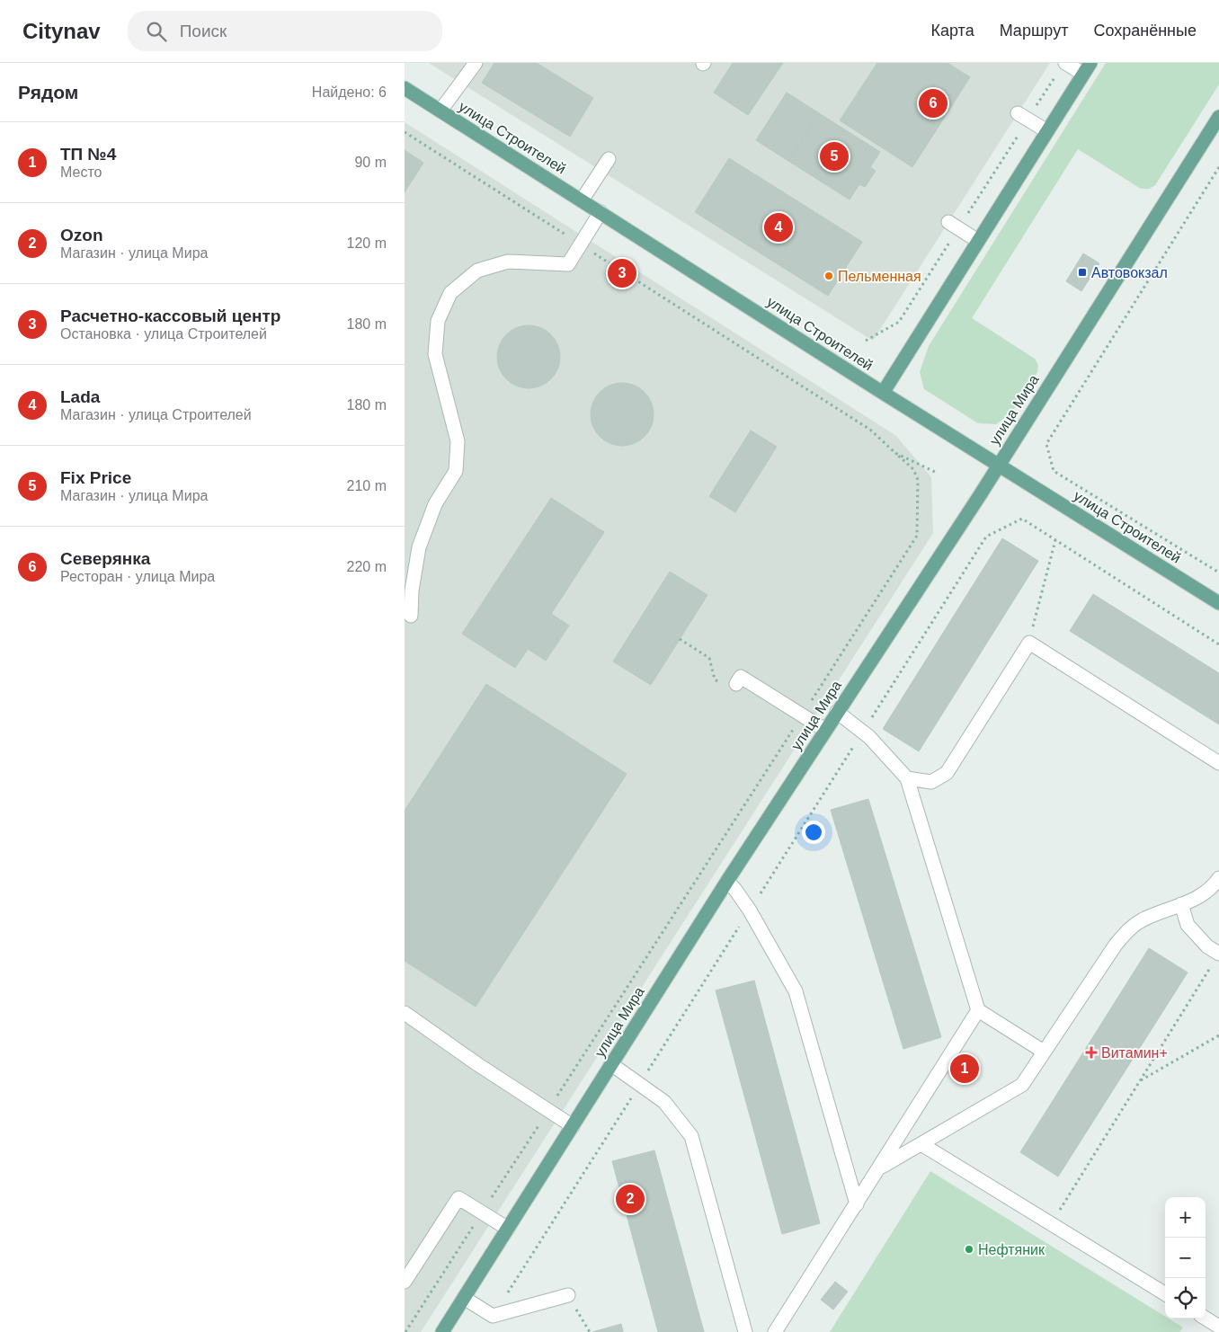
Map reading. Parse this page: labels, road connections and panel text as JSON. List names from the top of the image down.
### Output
{
  "streets": {
    "main road": ["улица Строителей", "улица Мира"]
  },
  "crossings": [
    ["улица Строителей", "улица Мира"]
  ],
  "places": {
    "transit": ["Автовокзал"],
    "other": ["Пельменная", "Нефтяник"],
    "health": ["Витамин+"]
  },
  "page": {
    "header": "Citynav",
    "search": "Поиск",
    "nav": ["Карта", "Маршрут", "Сохранённые"],
    "heading": ["Рядом", "Найдено: 6"],
    "pins": [
      "6",
      "5",
      "4",
      "3",
      "1",
      "2"
    ],
    "list": [
      {
        "mark": "1",
        "name": "ТП №4",
        "note": "Место",
        "value": "90 m"
      },
      {
        "mark": "2",
        "name": "Ozon",
        "note": "Магазин · улица Мира",
        "value": "120 m"
      },
      {
        "mark": "3",
        "name": "Расчетно-кассовый центр",
        "note": "Остановка · улица Строителей",
        "value": "180 m"
      },
      {
        "mark": "4",
        "name": "Lada",
        "note": "Магазин · улица Строителей",
        "value": "180 m"
      },
      {
        "mark": "5",
        "name": "Fix Price",
        "note": "Магазин · улица Мира",
        "value": "210 m"
      },
      {
        "mark": "6",
        "name": "Северянка",
        "note": "Ресторан · улица Мира",
        "value": "220 m"
      }
    ],
    "map_buttons": ["+", "−"]
  }
}
